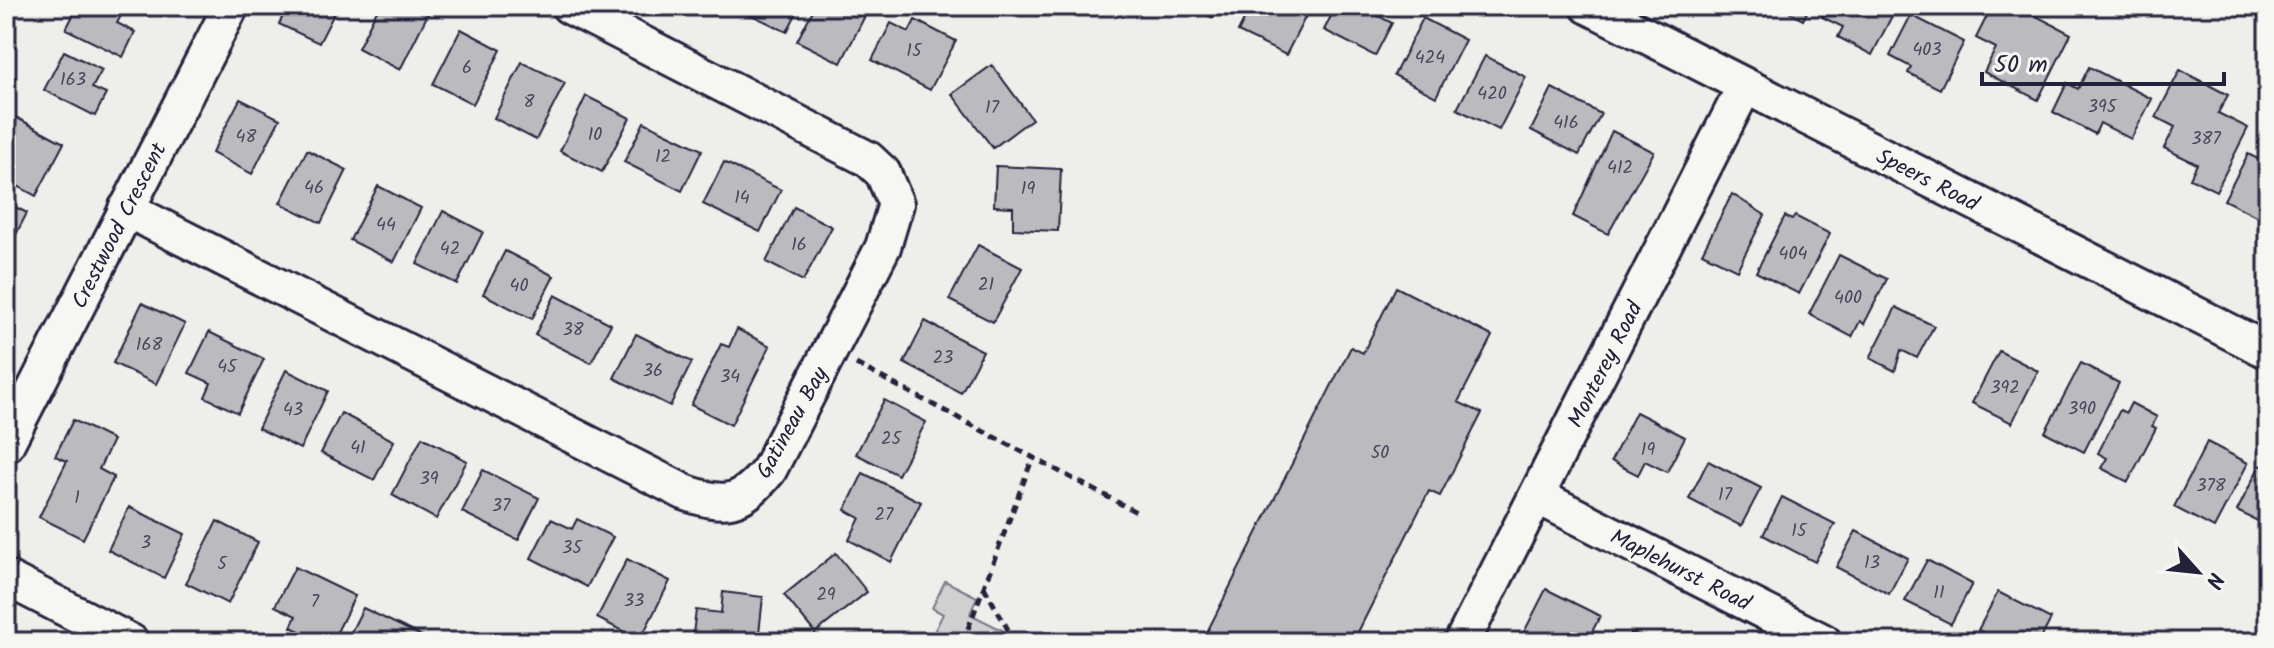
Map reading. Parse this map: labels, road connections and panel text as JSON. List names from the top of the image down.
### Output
{
  "streets": {
    "street": [
      "Speers Road",
      "Crestwood Crescent",
      "Monterey Road",
      "Gatineau Bay",
      "Maplehurst Road"
    ]
  },
  "crossings": [
    ["Speers Road", "Monterey Road"],
    ["Crestwood Crescent", "Gatineau Bay"],
    ["Monterey Road", "Maplehurst Road"]
  ],
  "house_numbers": [
    "403",
    "15",
    "424",
    "6",
    "163",
    "420",
    "8",
    "395",
    "17",
    "416",
    "10",
    "48",
    "387",
    "12",
    "412",
    "46",
    "19",
    "14",
    "44",
    "16",
    "42",
    "404",
    "21",
    "40",
    "400",
    "38",
    "168",
    "23",
    "45",
    "36",
    "34",
    "392",
    "390",
    "43",
    "25",
    "41",
    "19",
    "50",
    "39",
    "378",
    "17",
    "1",
    "37",
    "27",
    "15",
    "3",
    "35",
    "13",
    "5",
    "11",
    "29",
    "33",
    "7"
  ],
  "scale_bar": "50 m",
  "north": "bottom right"
}
